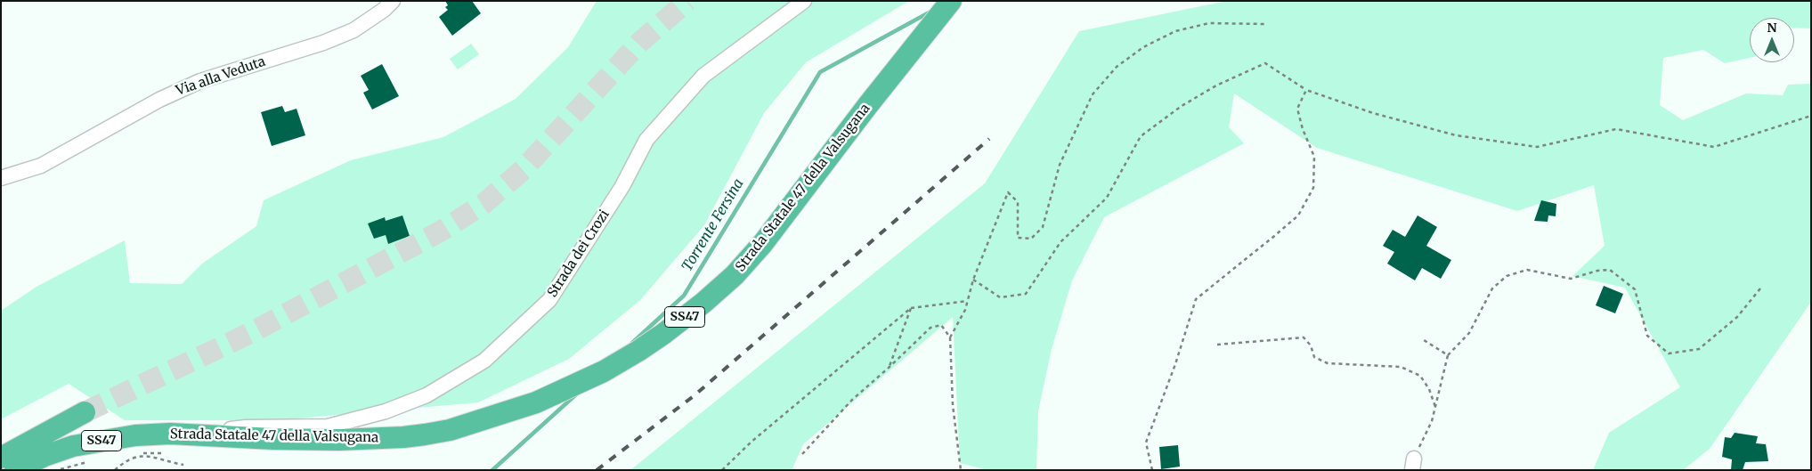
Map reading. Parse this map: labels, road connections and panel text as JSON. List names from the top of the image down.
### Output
{
  "streets": {
    "highway": ["Strada Statale 47 della Valsugana", "SS47"],
    "street": ["Via alla Veduta", "Strada dei Crozi"]
  },
  "crossings": [
    ["Strada Statale 47 della Valsugana", "Strada dei Crozi"]
  ],
  "water": ["Torrente Fersina"],
  "north": "top"
}
